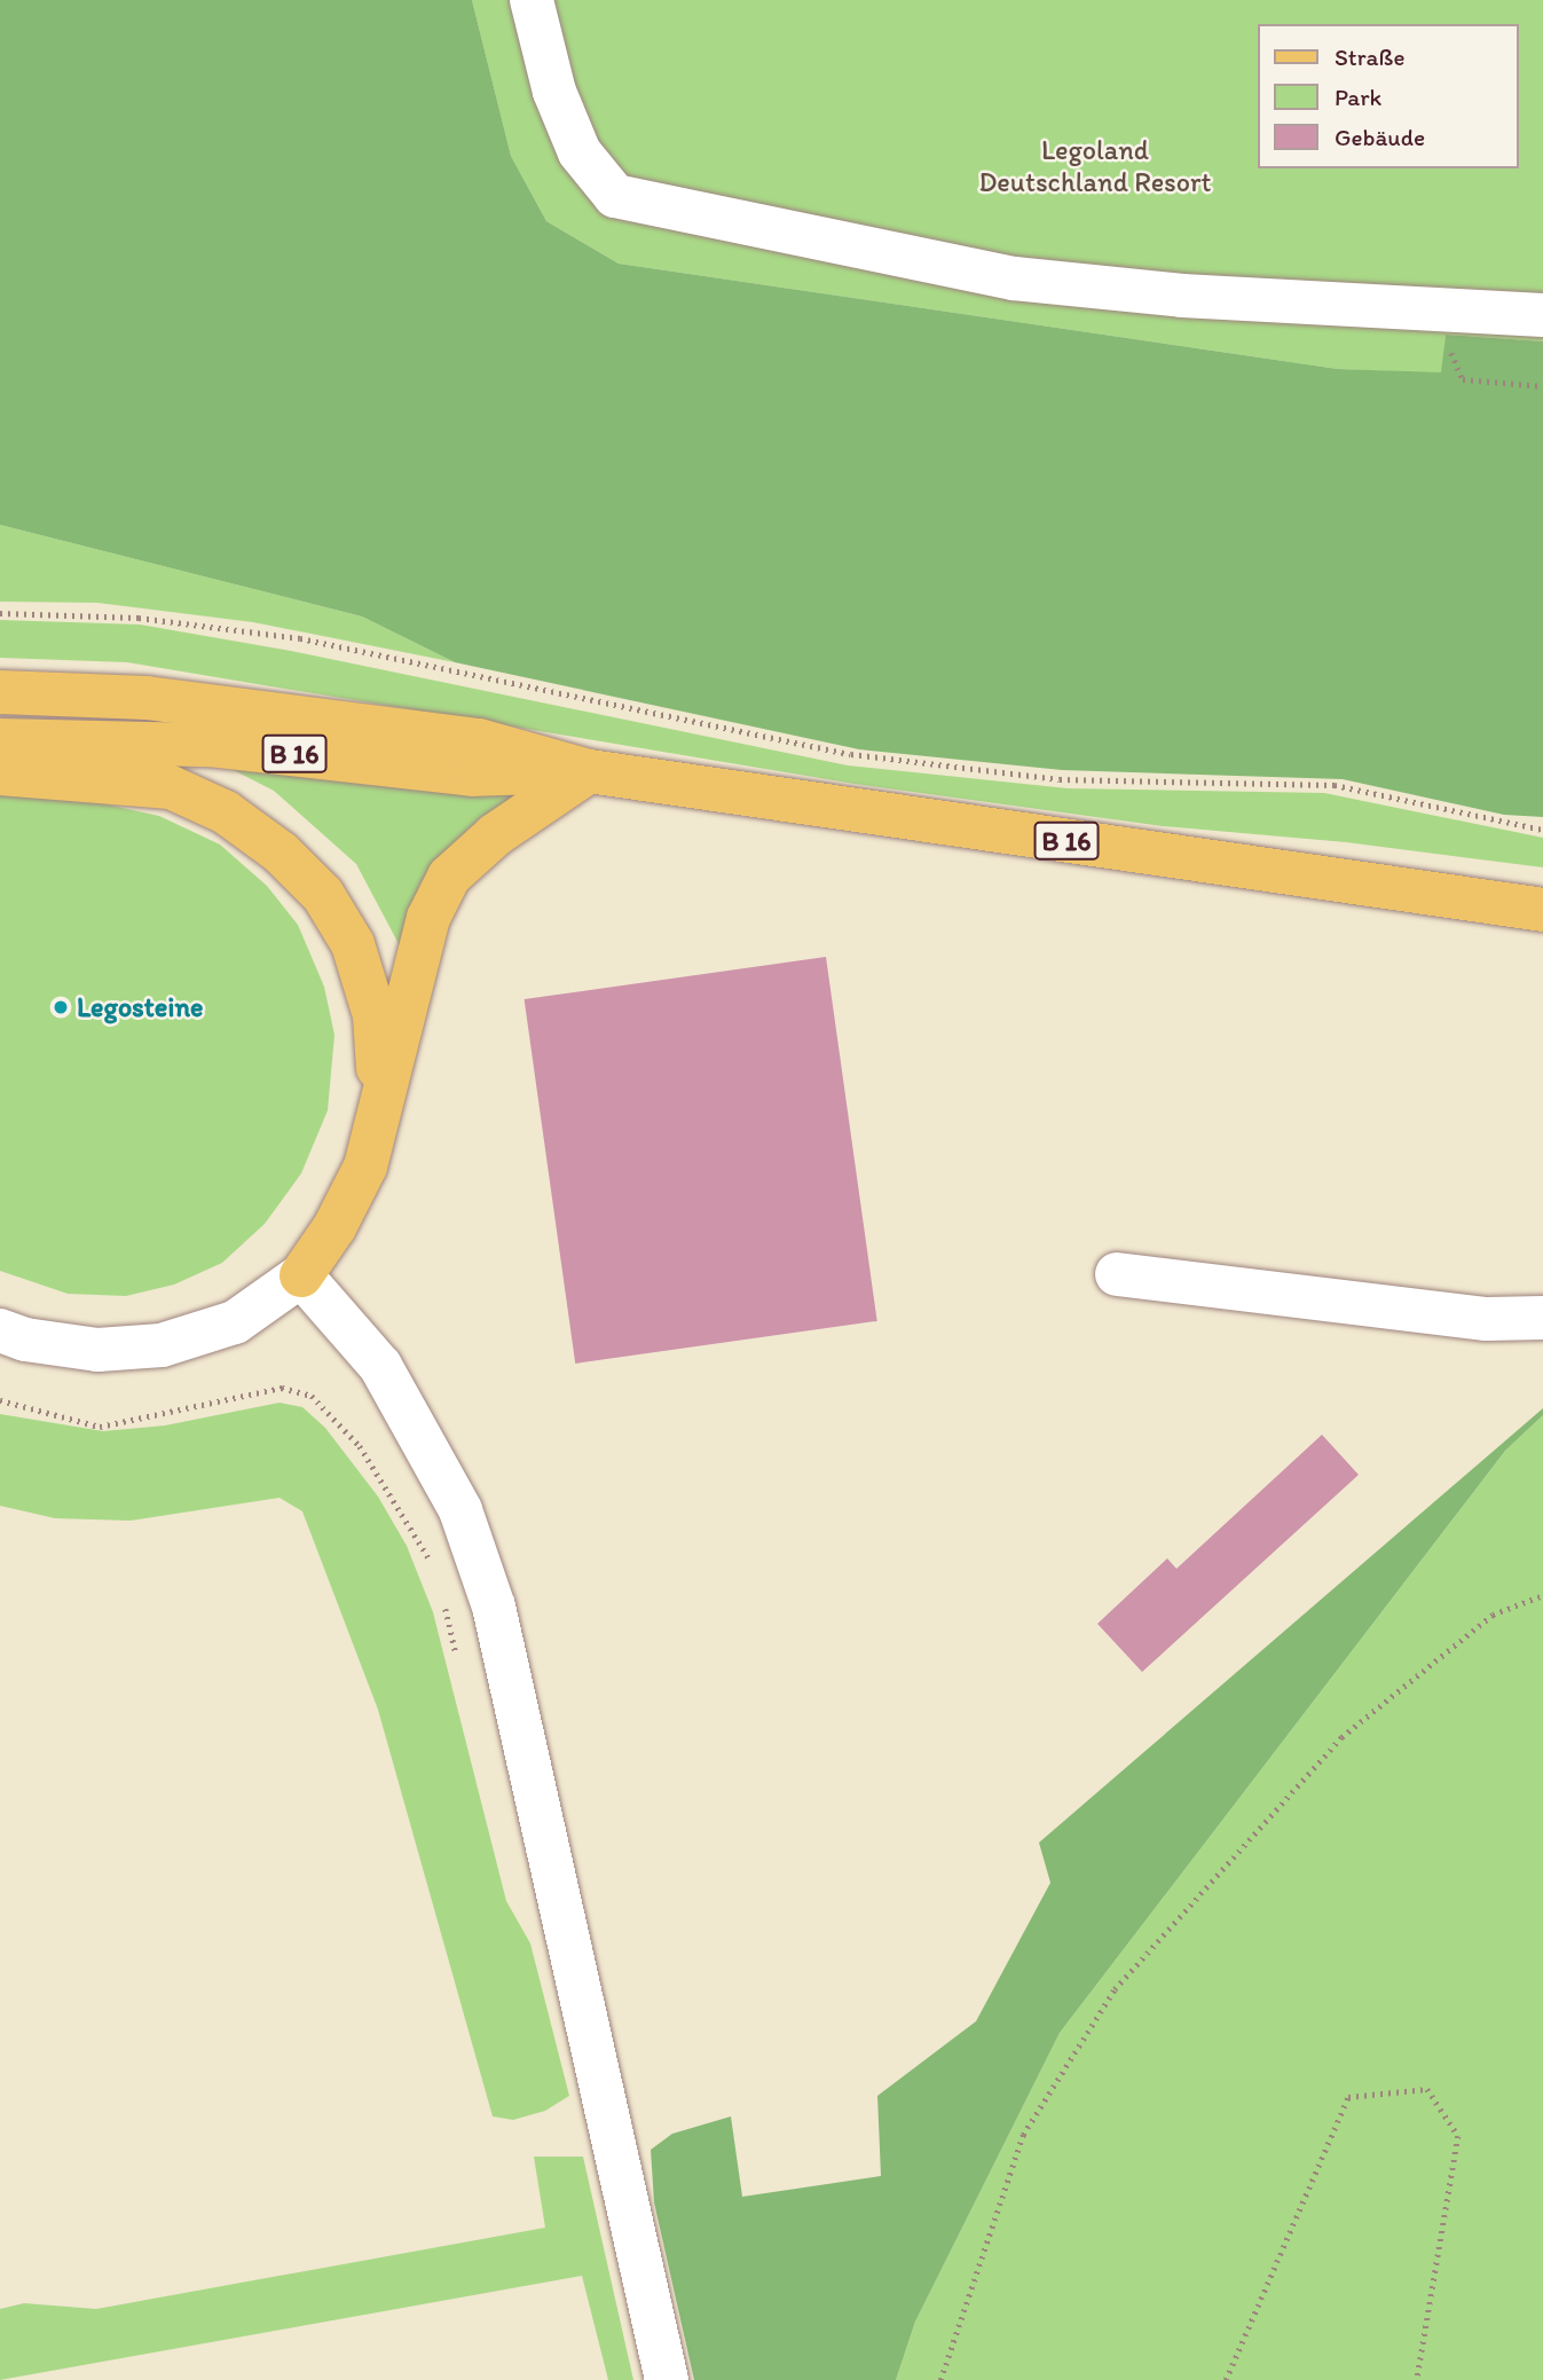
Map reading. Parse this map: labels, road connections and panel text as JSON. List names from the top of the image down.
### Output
{
  "streets": {
    "main road": ["B 16"]
  },
  "parks": ["Legoland Deutschland Resort"],
  "places": ["Legosteine"],
  "legend": ["Straße", "Park", "Gebäude"]
}
